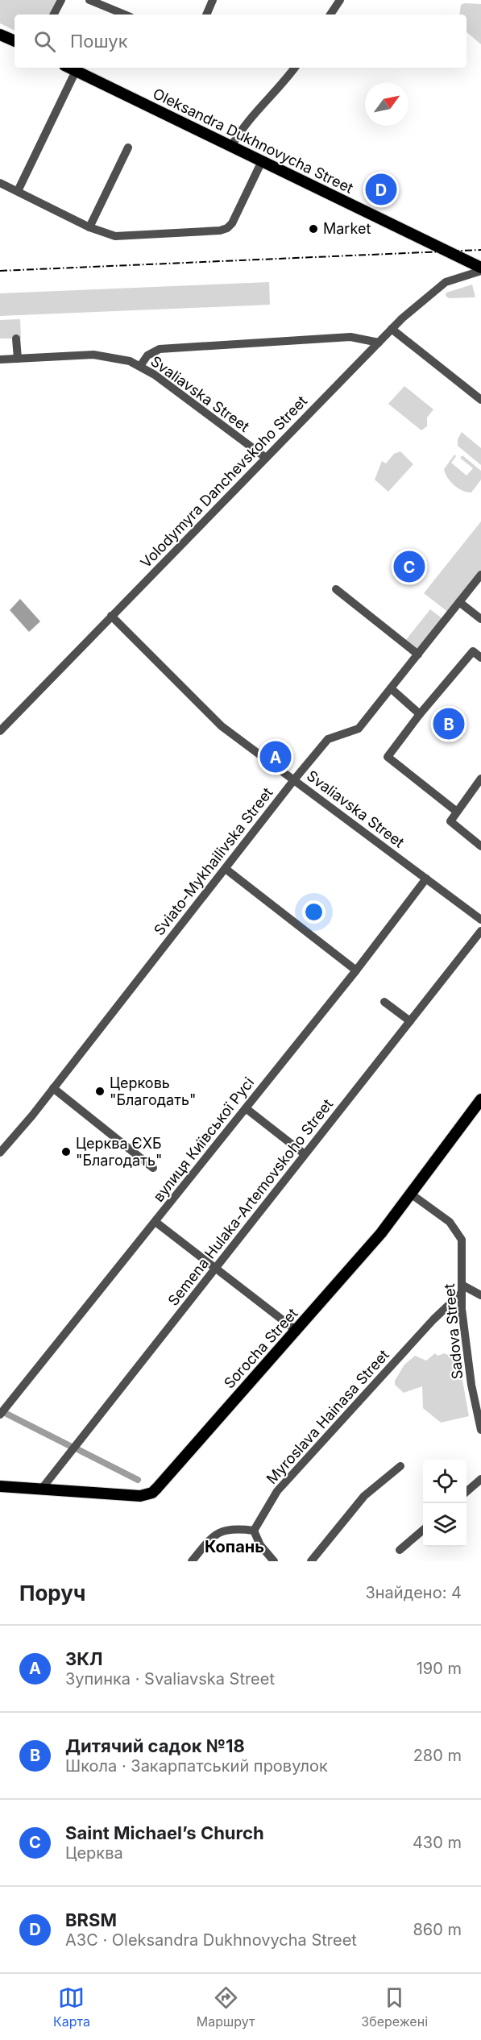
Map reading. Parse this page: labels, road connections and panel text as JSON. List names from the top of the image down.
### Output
{
  "streets": {
    "main road": ["Oleksandra Dukhnovycha Street", "Sorocha Street"],
    "street": [
      "Svaliavska Street",
      "Volodymyra Danchevskoho Street",
      "Sviato-Mykhailivska Street",
      "вулиця Київської Русі",
      "Semena Hulaka-Artemovskoho Street",
      "Sadova Street",
      "Myroslava Hainasa Street"
    ]
  },
  "crossings": [
    ["Oleksandra Dukhnovycha Street", "Volodymyra Danchevskoho Street"],
    ["Svaliavska Street", "Volodymyra Danchevskoho Street"],
    ["Svaliavska Street", "Sviato-Mykhailivska Street"],
    ["Svaliavska Street", "вулиця Київської Русі"],
    ["Semena Hulaka-Artemovskoho Street", "Sorocha Street"],
    ["Sadova Street", "Sorocha Street"],
    ["Sadova Street", "Myroslava Hainasa Street"]
  ],
  "districts": ["Копань"],
  "places": ["Market", "Церковь \"Благодать\"", "Церква ЄХБ \"Благодать\""],
  "north": "top right",
  "page": {
    "search": "Пошук",
    "pins": [
      "D",
      "C",
      "B",
      "A"
    ],
    "heading": ["Поруч", "Знайдено: 4"],
    "list": [
      {
        "mark": "A",
        "name": "ЗКЛ",
        "note": "Зупинка · Svaliavska Street",
        "value": "190 m"
      },
      {
        "mark": "B",
        "name": "Дитячий садок №18",
        "note": "Школа · Закарпатський провулок",
        "value": "280 m"
      },
      {
        "mark": "C",
        "name": "Saint Michael’s Church",
        "note": "Церква",
        "value": "430 m"
      },
      {
        "mark": "D",
        "name": "BRSM",
        "note": "АЗС · Oleksandra Dukhnovycha Street",
        "value": "860 m"
      }
    ],
    "nav": ["Карта", "Маршрут", "Збережені"]
  }
}
